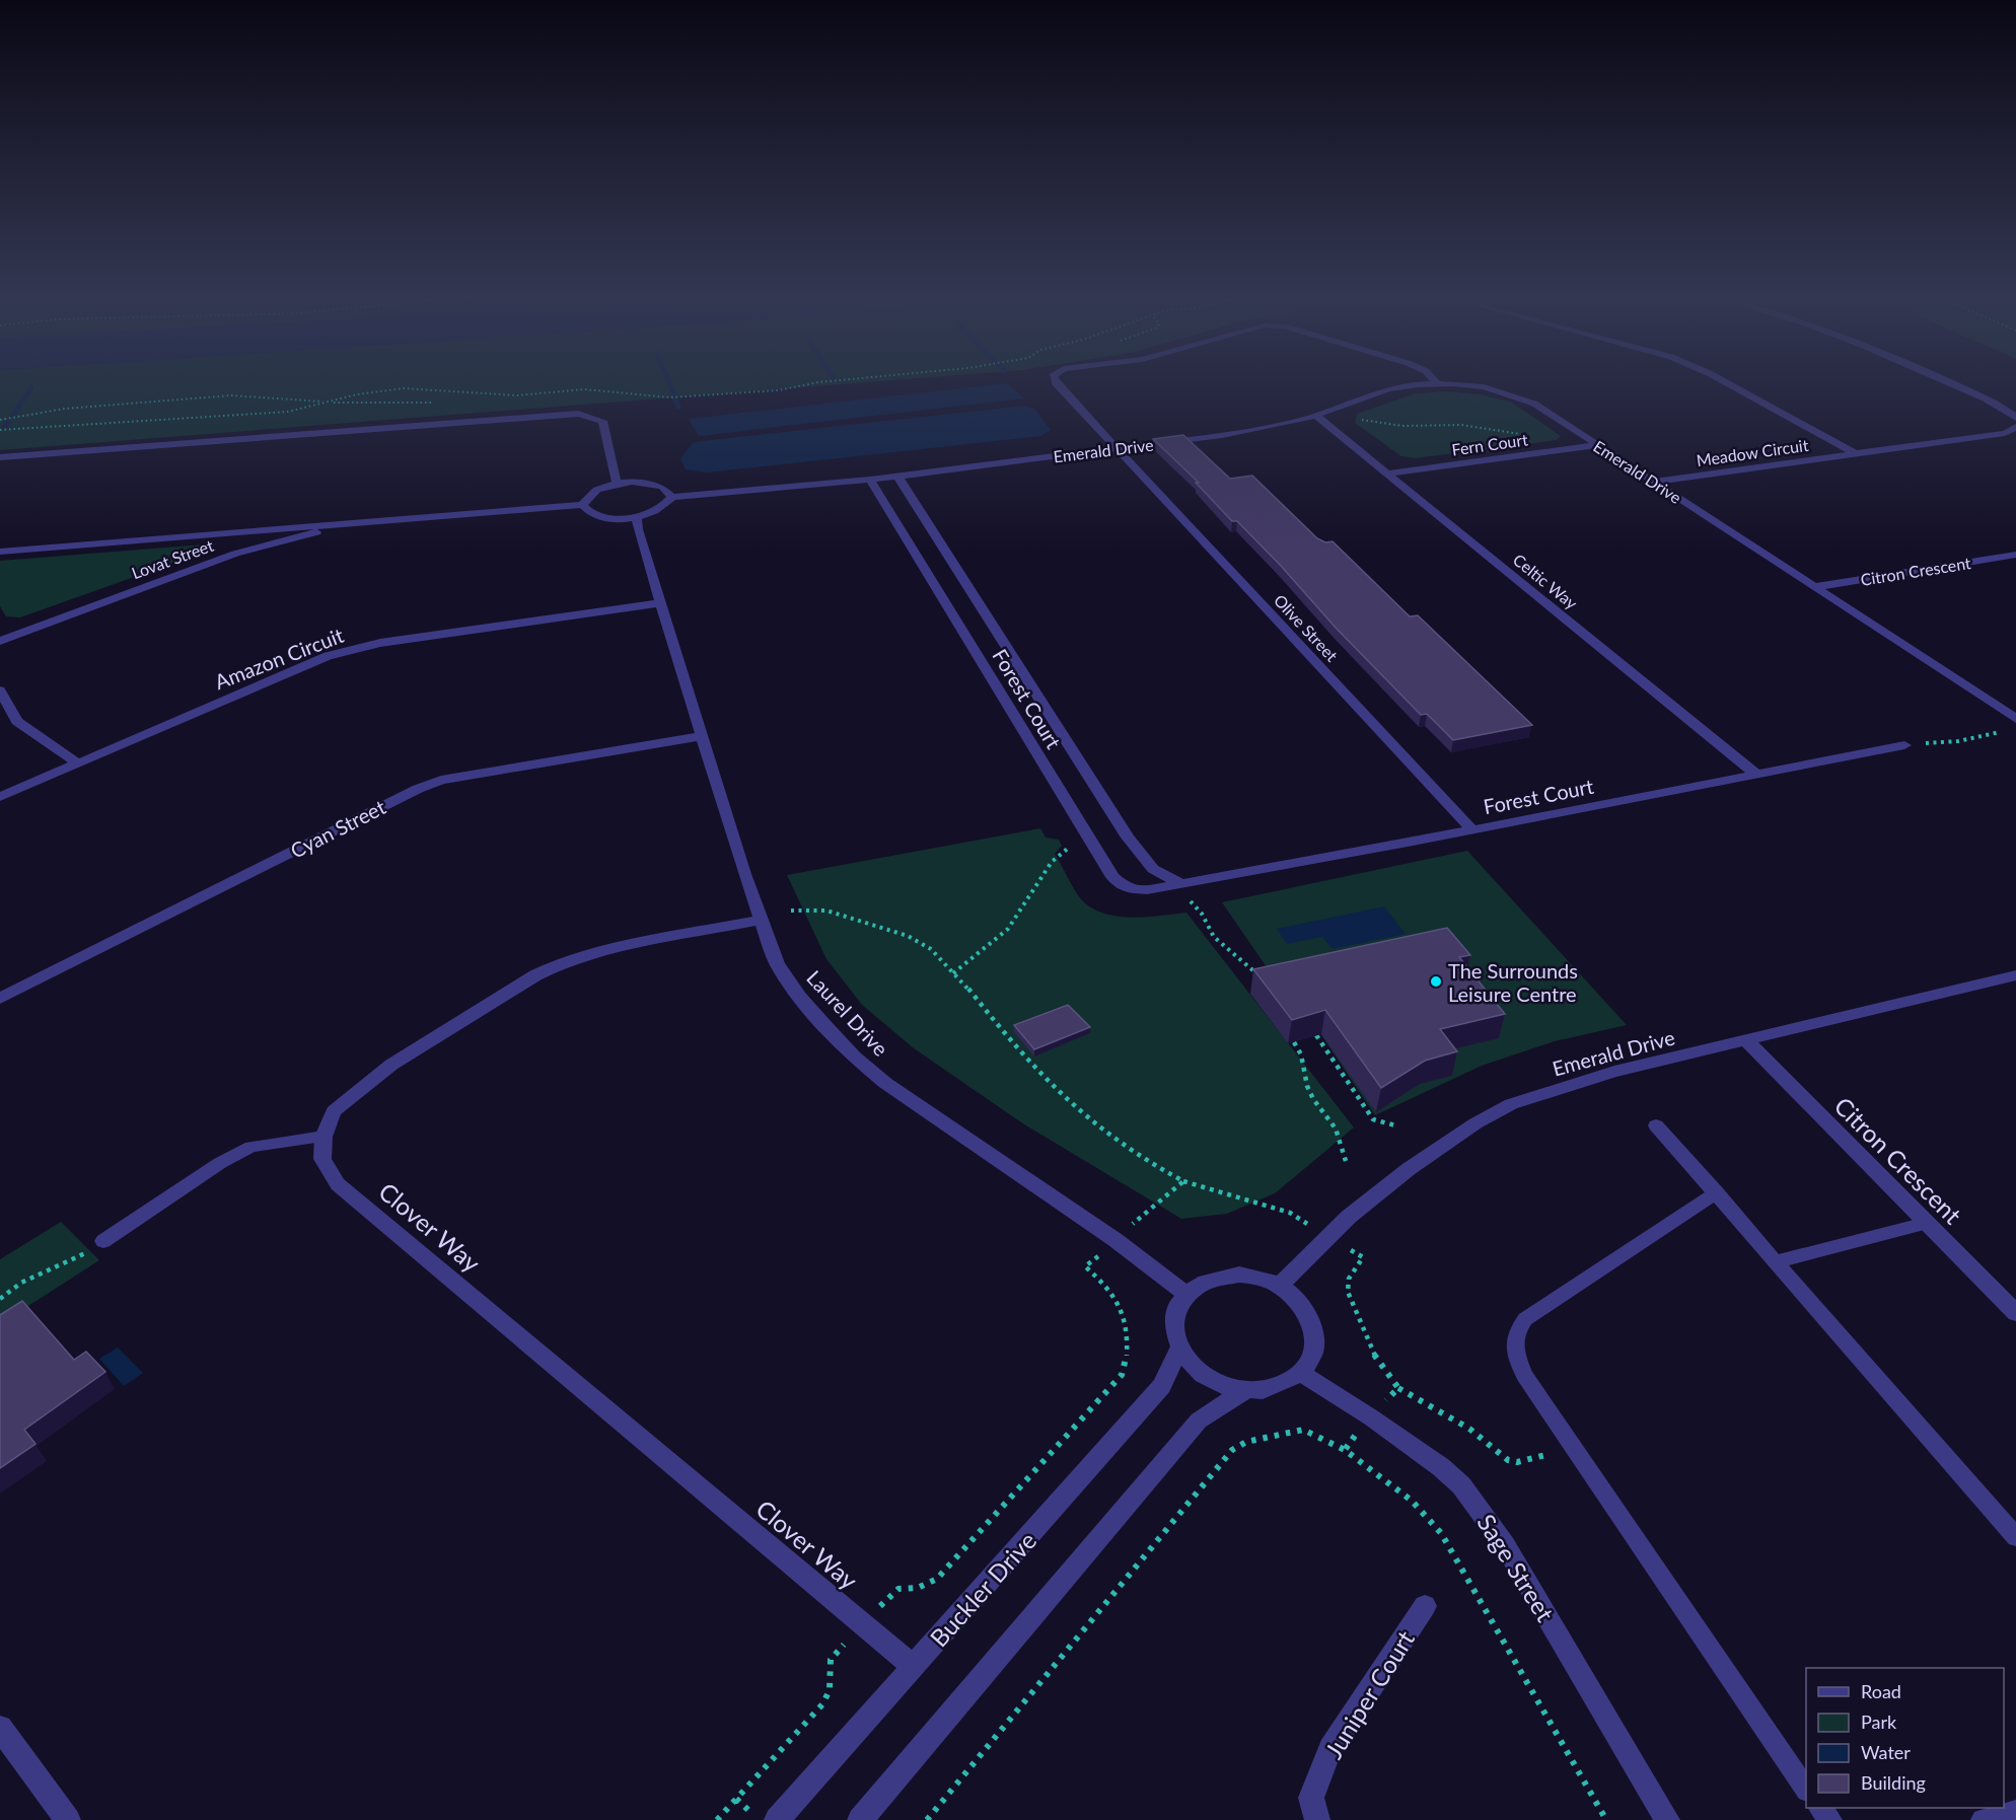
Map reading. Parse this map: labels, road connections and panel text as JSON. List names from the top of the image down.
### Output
{
  "streets": {
    "street": [
      "Fern Court",
      "Emerald Drive",
      "Meadow Circuit",
      "Lovat Street",
      "Citron Crescent",
      "Celtic Way",
      "Olive Street",
      "Amazon Circuit",
      "Forest Court",
      "Cyan Street",
      "Laurel Drive",
      "Clover Way",
      "Sage Street",
      "Buckler Drive",
      "Juniper Court"
    ]
  },
  "crossings": [
    ["Fern Court", "Emerald Drive"],
    ["Fern Court", "Celtic Way"],
    ["Emerald Drive", "Meadow Circuit"],
    ["Emerald Drive", "Citron Crescent"],
    ["Emerald Drive", "Celtic Way"],
    ["Emerald Drive", "Olive Street"],
    ["Emerald Drive", "Forest Court"],
    ["Emerald Drive", "Laurel Drive"],
    ["Emerald Drive", "Sage Street"],
    ["Emerald Drive", "Buckler Drive"],
    ["Celtic Way", "Forest Court"],
    ["Olive Street", "Forest Court"],
    ["Amazon Circuit", "Laurel Drive"],
    ["Cyan Street", "Laurel Drive"],
    ["Laurel Drive", "Sage Street"],
    ["Laurel Drive", "Buckler Drive"],
    ["Clover Way", "Buckler Drive"],
    ["Sage Street", "Buckler Drive"]
  ],
  "places": ["The Surrounds Leisure Centre"],
  "legend": [
    "Road",
    "Park",
    "Water",
    "Building"
  ]
}
